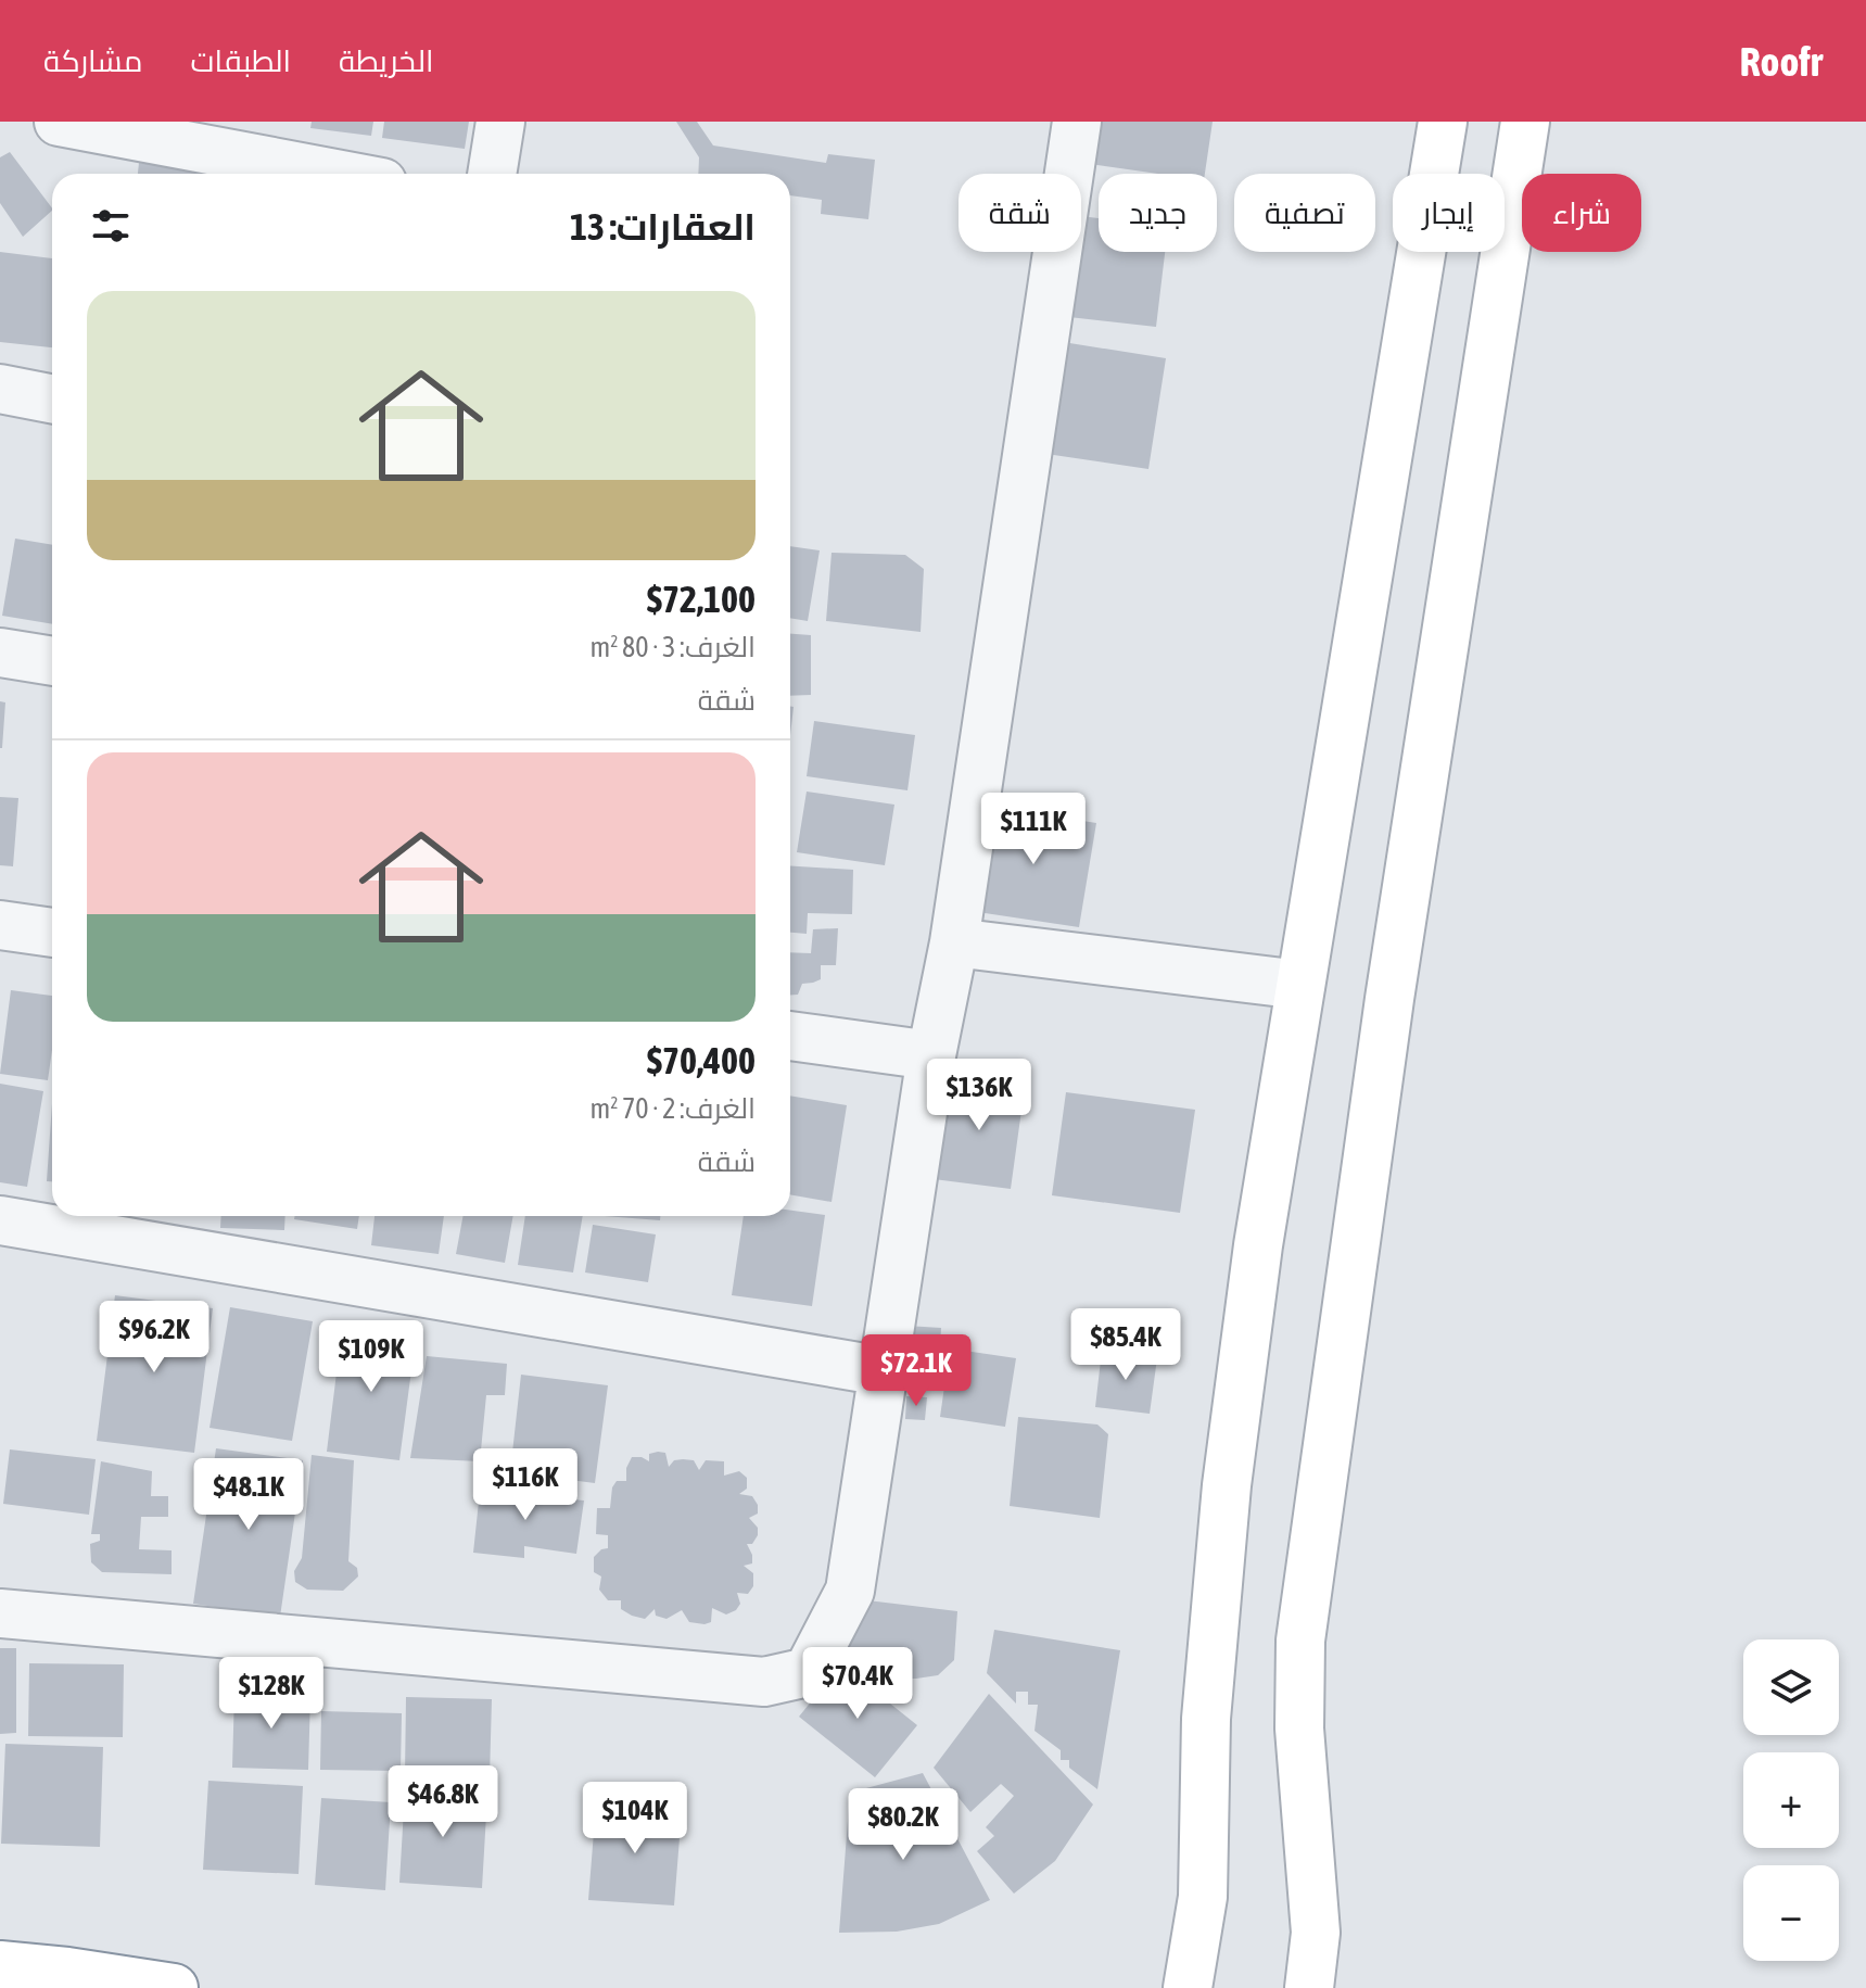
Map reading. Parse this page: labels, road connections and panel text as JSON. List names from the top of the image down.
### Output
{
  "page": {
    "header": "Roofr",
    "nav": ["الخريطة", "الطبقات", "مشاركة"],
    "chip": [
      "شراء",
      "إيجار",
      "تصفية",
      "جديد",
      "شقة"
    ],
    "heading": "العقارات: 13",
    "list": [
      {
        "name": "$72,100",
        "note": "الغرف: 3 · 80 m² · شقة"
      },
      {
        "name": "$70,400",
        "note": "الغرف: 2 · 70 m² · شقة"
      }
    ],
    "price": [
      "$111K",
      "$136K",
      "$96.2K",
      "$85.4K",
      "$109K",
      "$72.1K",
      "$116K",
      "$48.1K",
      "$70.4K",
      "$128K",
      "$46.8K",
      "$104K",
      "$80.2K"
    ],
    "map_buttons": ["+", "−"]
  }
}
